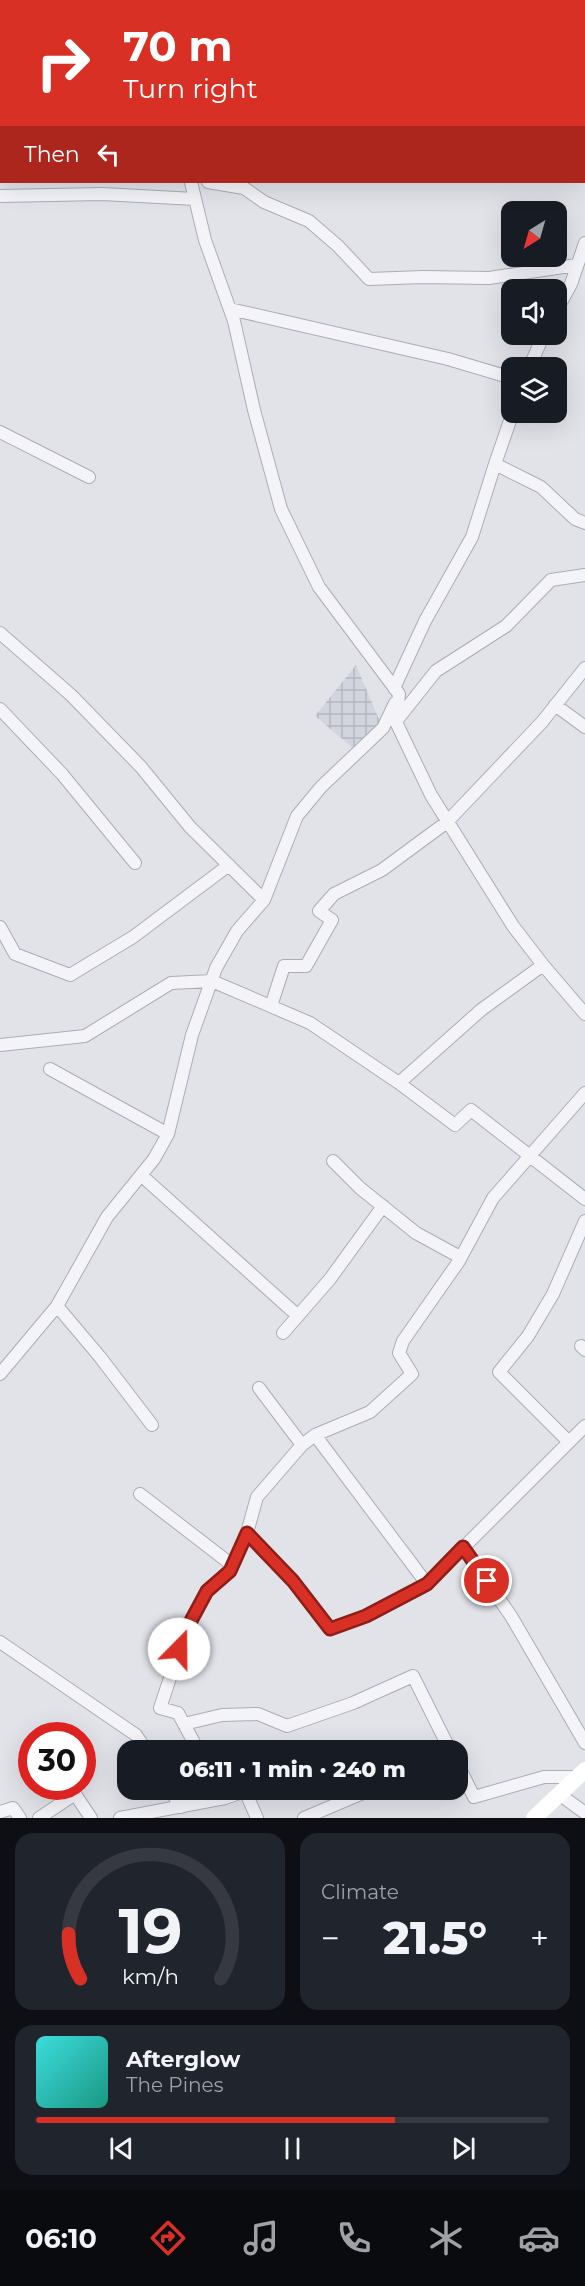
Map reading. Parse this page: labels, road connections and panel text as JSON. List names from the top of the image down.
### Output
{
  "north": "bottom left",
  "page": {
    "turn": ["70 m", "Turn right"],
    "then": "Then",
    "limit": "30",
    "trip": "06:11 · 1 min · 240 m",
    "tile": "Climate",
    "heat": ["−", "21.5°", "+"],
    "song": ["Afterglow", "The Pines"],
    "tabs": "06:10",
    "gauge": ["19", "km/h"]
  }
}
